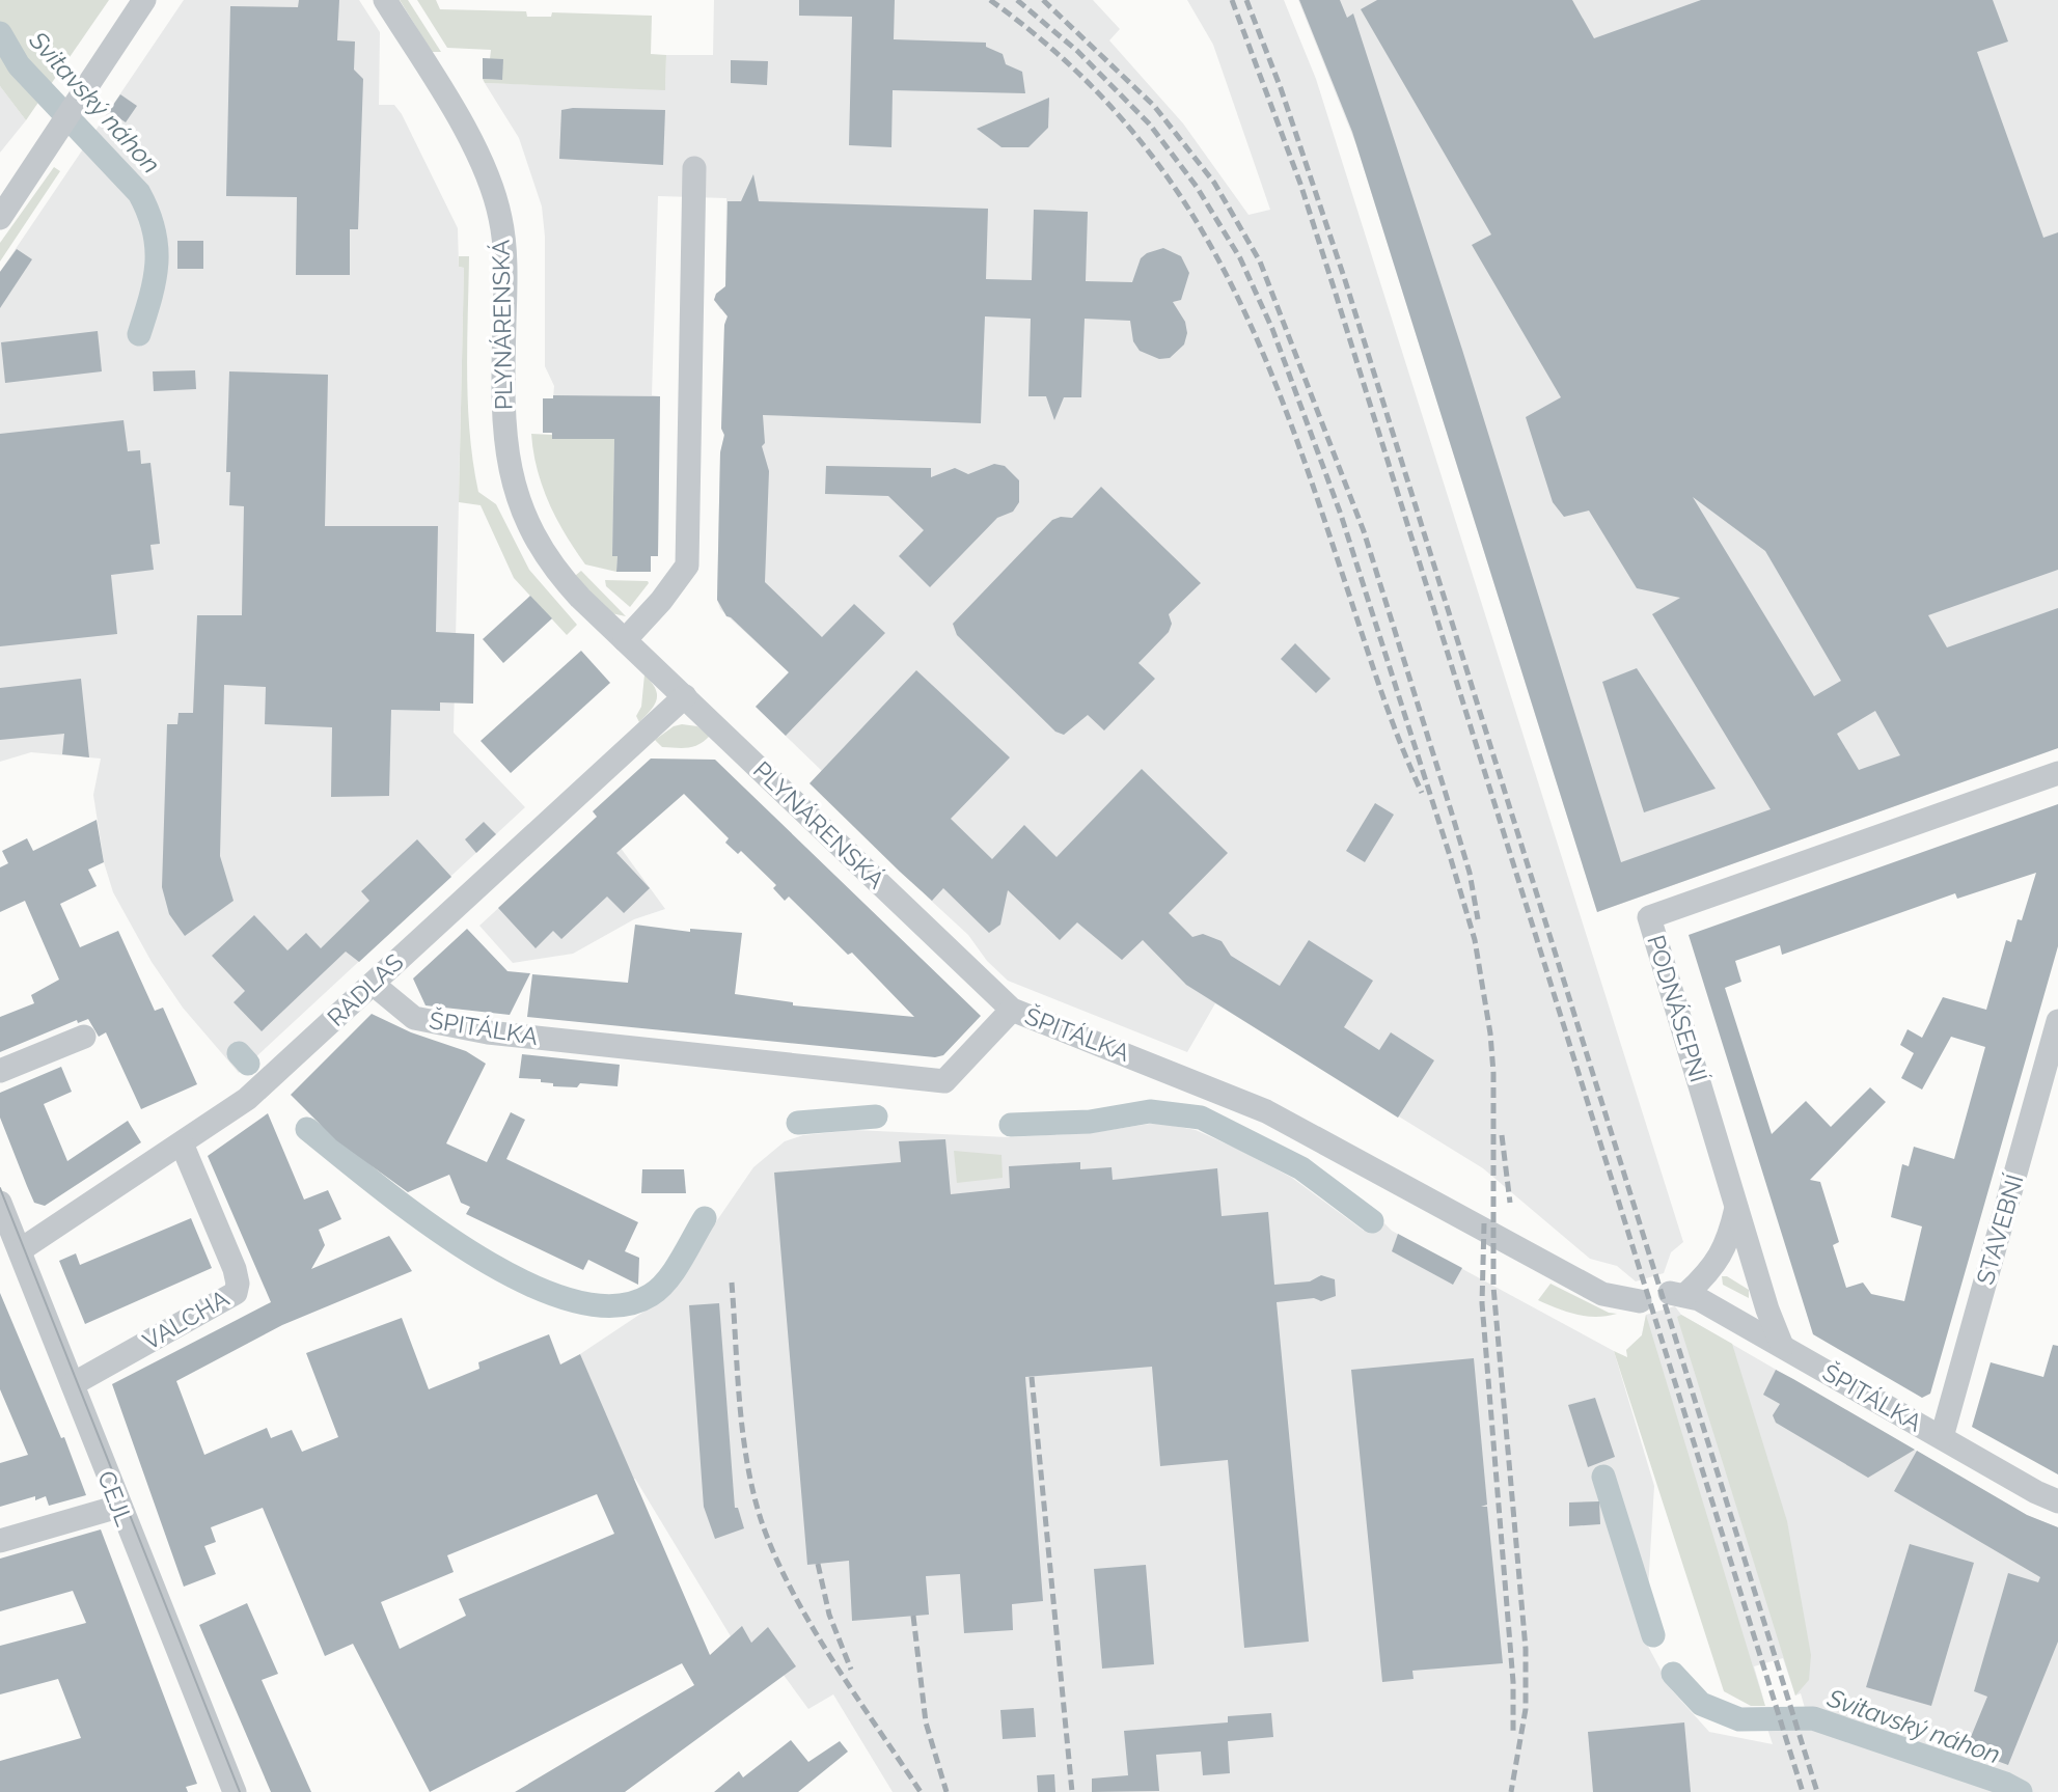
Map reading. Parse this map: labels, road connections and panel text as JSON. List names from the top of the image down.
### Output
{
  "streets": {
    "street": [
      "PLYNÁRENSKÁ",
      "RADLAS",
      "PODNÁSEPNÍ",
      "ŠPITÁLKA",
      "STAVEBNÍ",
      "VALCHA",
      "CEJL"
    ]
  },
  "crossings": [
    ["PLYNÁRENSKÁ", "RADLAS"],
    ["PLYNÁRENSKÁ", "ŠPITÁLKA"],
    ["RADLAS", "ŠPITÁLKA"],
    ["RADLAS", "VALCHA"],
    ["RADLAS", "CEJL"],
    ["PODNÁSEPNÍ", "ŠPITÁLKA"],
    ["ŠPITÁLKA", "STAVEBNÍ"],
    ["VALCHA", "CEJL"]
  ],
  "water": ["Svitavský náhon"]
}
